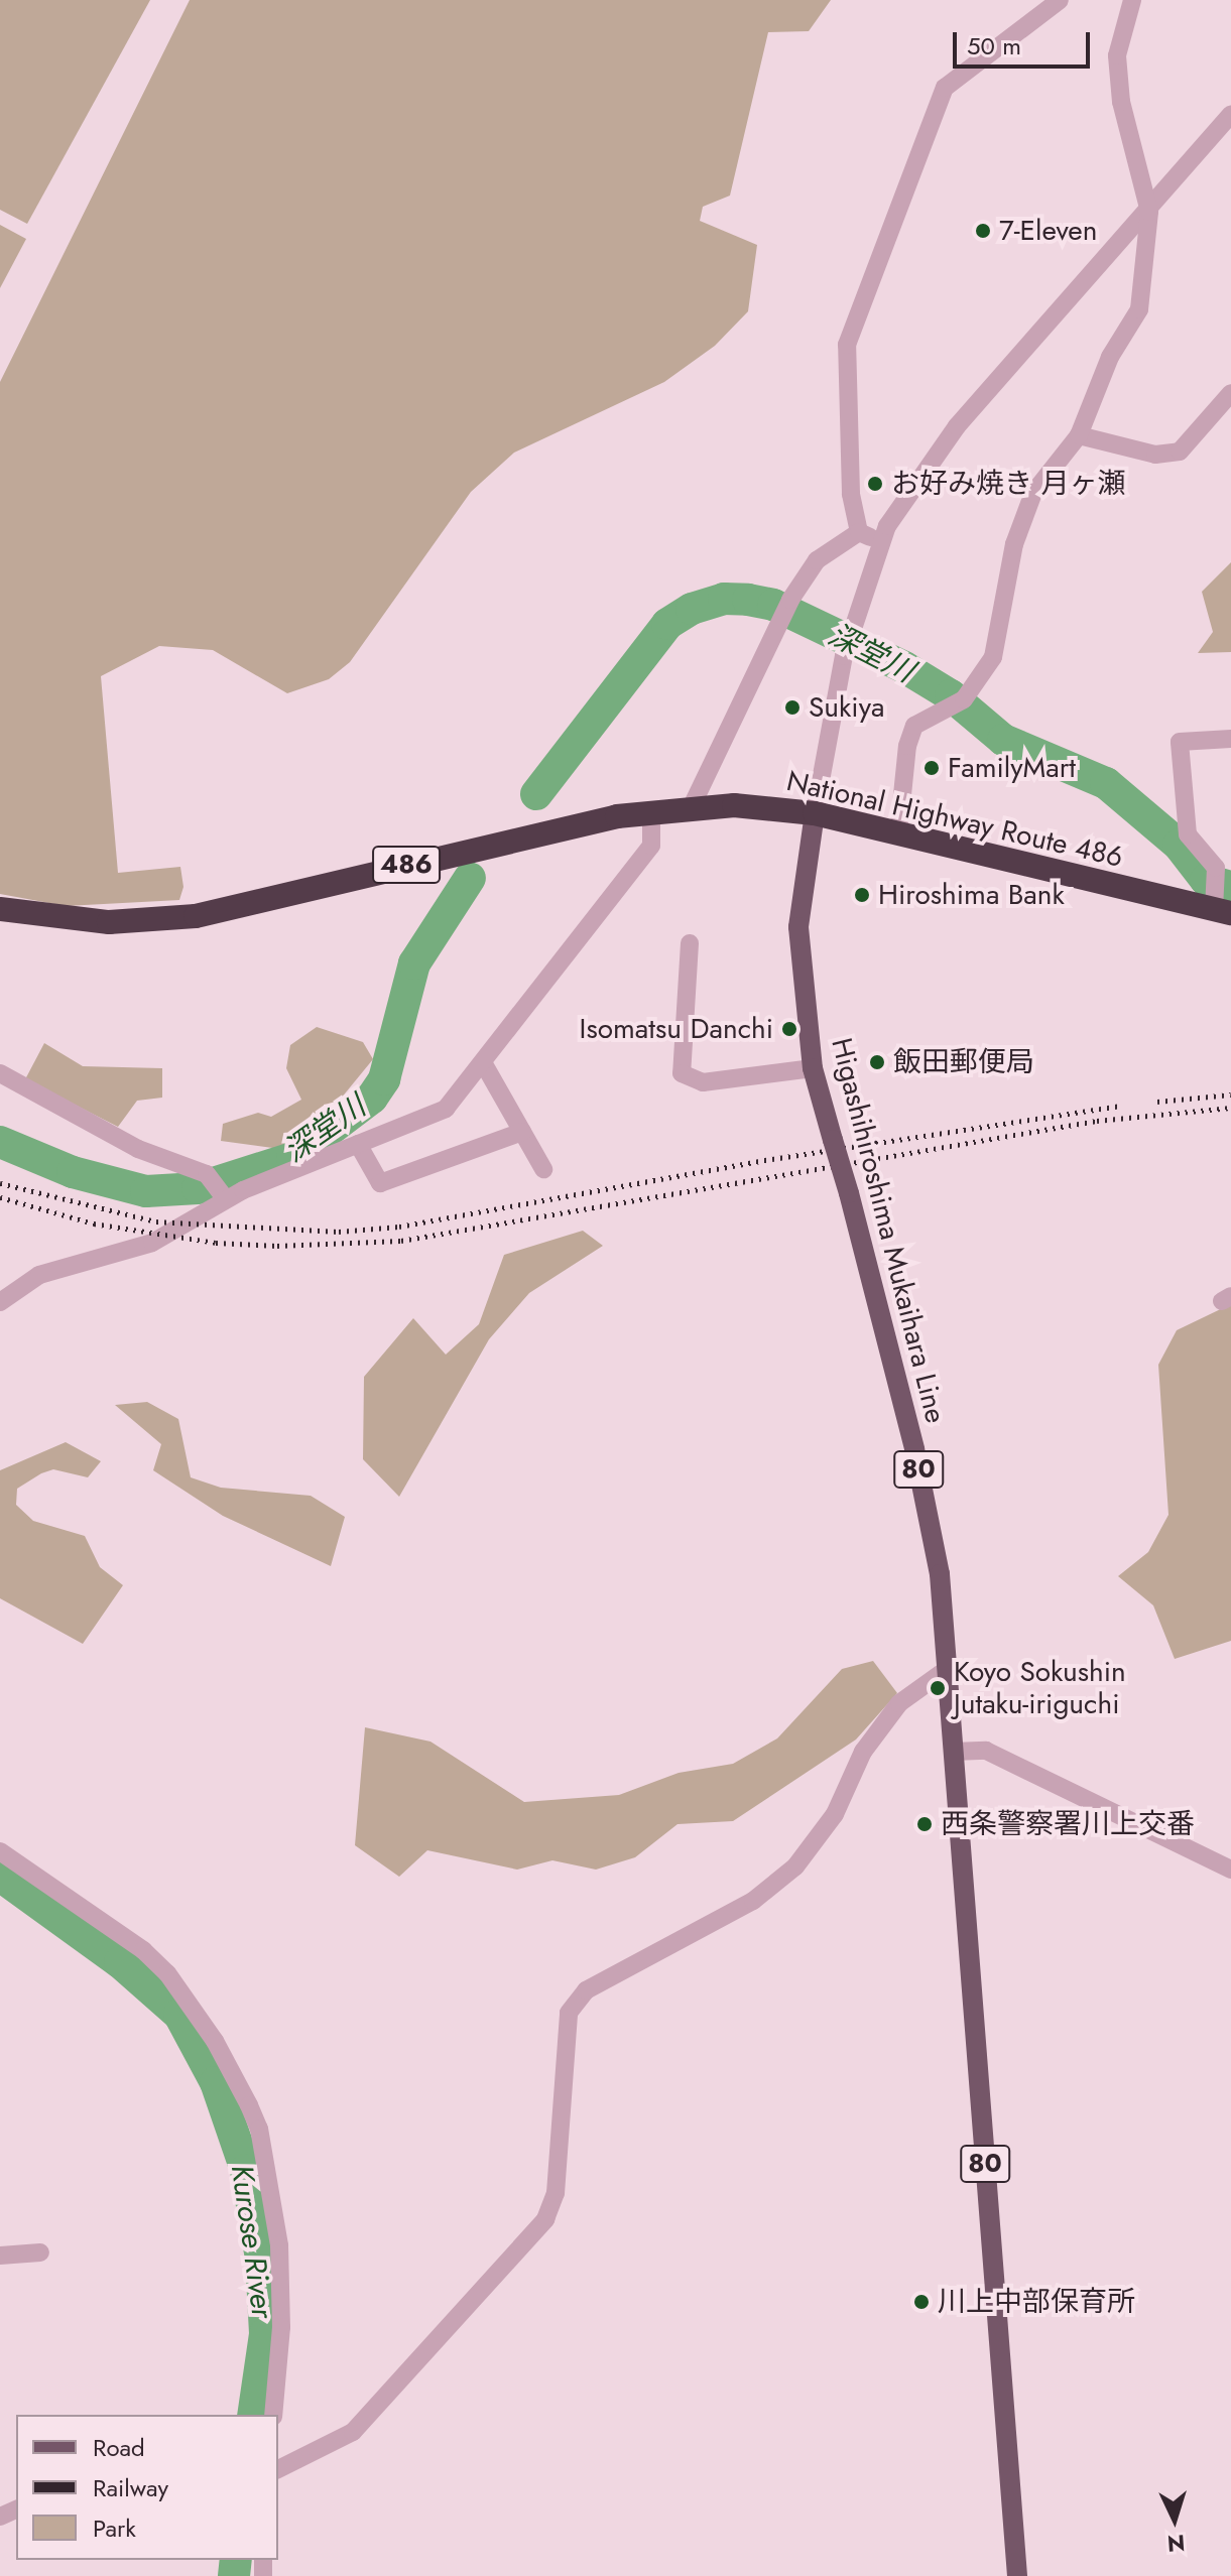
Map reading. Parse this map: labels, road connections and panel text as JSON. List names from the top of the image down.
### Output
{
  "streets": {
    "highway": ["National Highway Route 486", "486"],
    "main road": ["Higashihiroshima Mukaihara Line", "80"]
  },
  "crossings": [
    ["National Highway Route 486", "Higashihiroshima Mukaihara Line"]
  ],
  "water": ["深堂川", "Kurose River"],
  "places": [
    "7-Eleven",
    "お好み焼き 月ヶ瀬",
    "Sukiya",
    "FamilyMart",
    "Hiroshima Bank",
    "Isomatsu Danchi",
    "飯田郵便局",
    "Koyo Sokushin Jutaku-iriguchi",
    "西条警察署川上交番",
    "川上中部保育所"
  ],
  "legend": ["Road", "Railway", "Park"],
  "scale_bar": "50 m",
  "north": "bottom"
}
